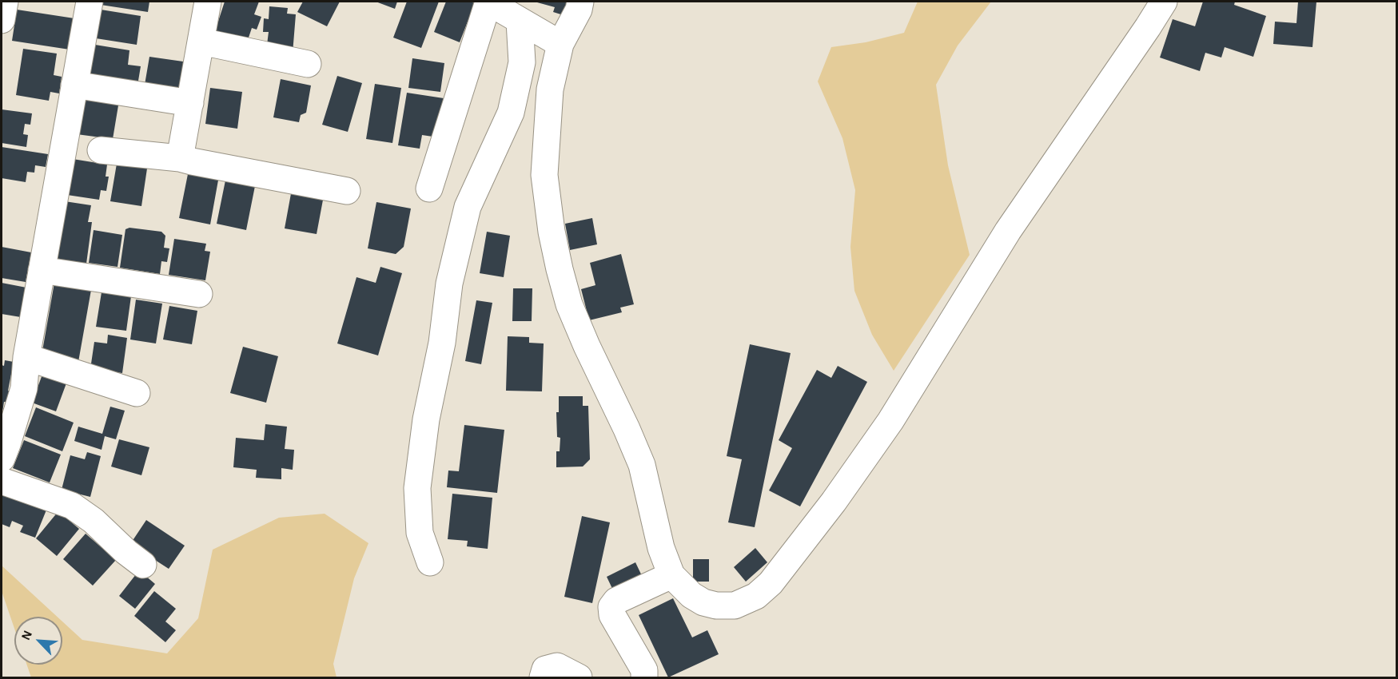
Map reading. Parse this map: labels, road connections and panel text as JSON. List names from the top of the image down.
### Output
{
  "north": "top left"
}
